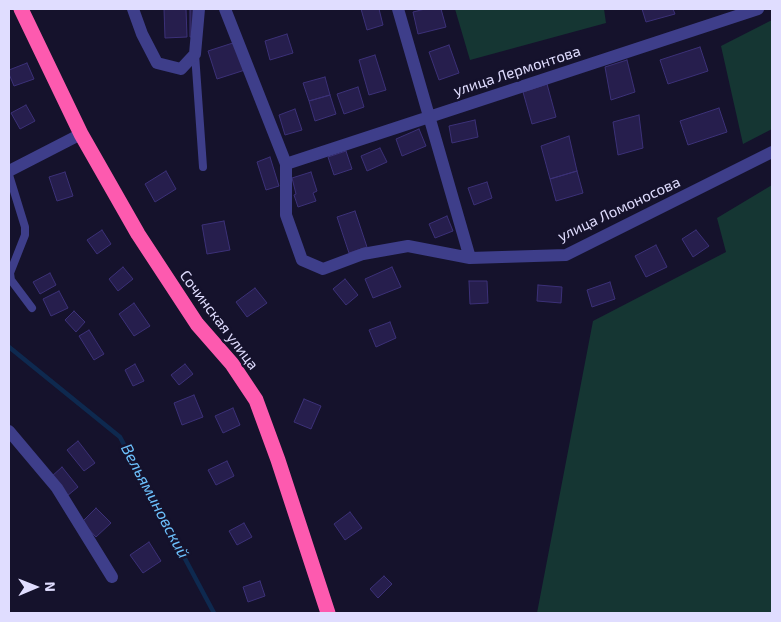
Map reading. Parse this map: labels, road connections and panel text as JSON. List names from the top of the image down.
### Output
{
  "streets": {
    "highway": ["Сочинская улица"],
    "street": ["улица Лермонтова", "улица Ломоносова"]
  },
  "crossings": [
    ["улица Лермонтова", "улица Ломоносова"]
  ],
  "water": ["Вельяминовский"],
  "north": "right"
}
